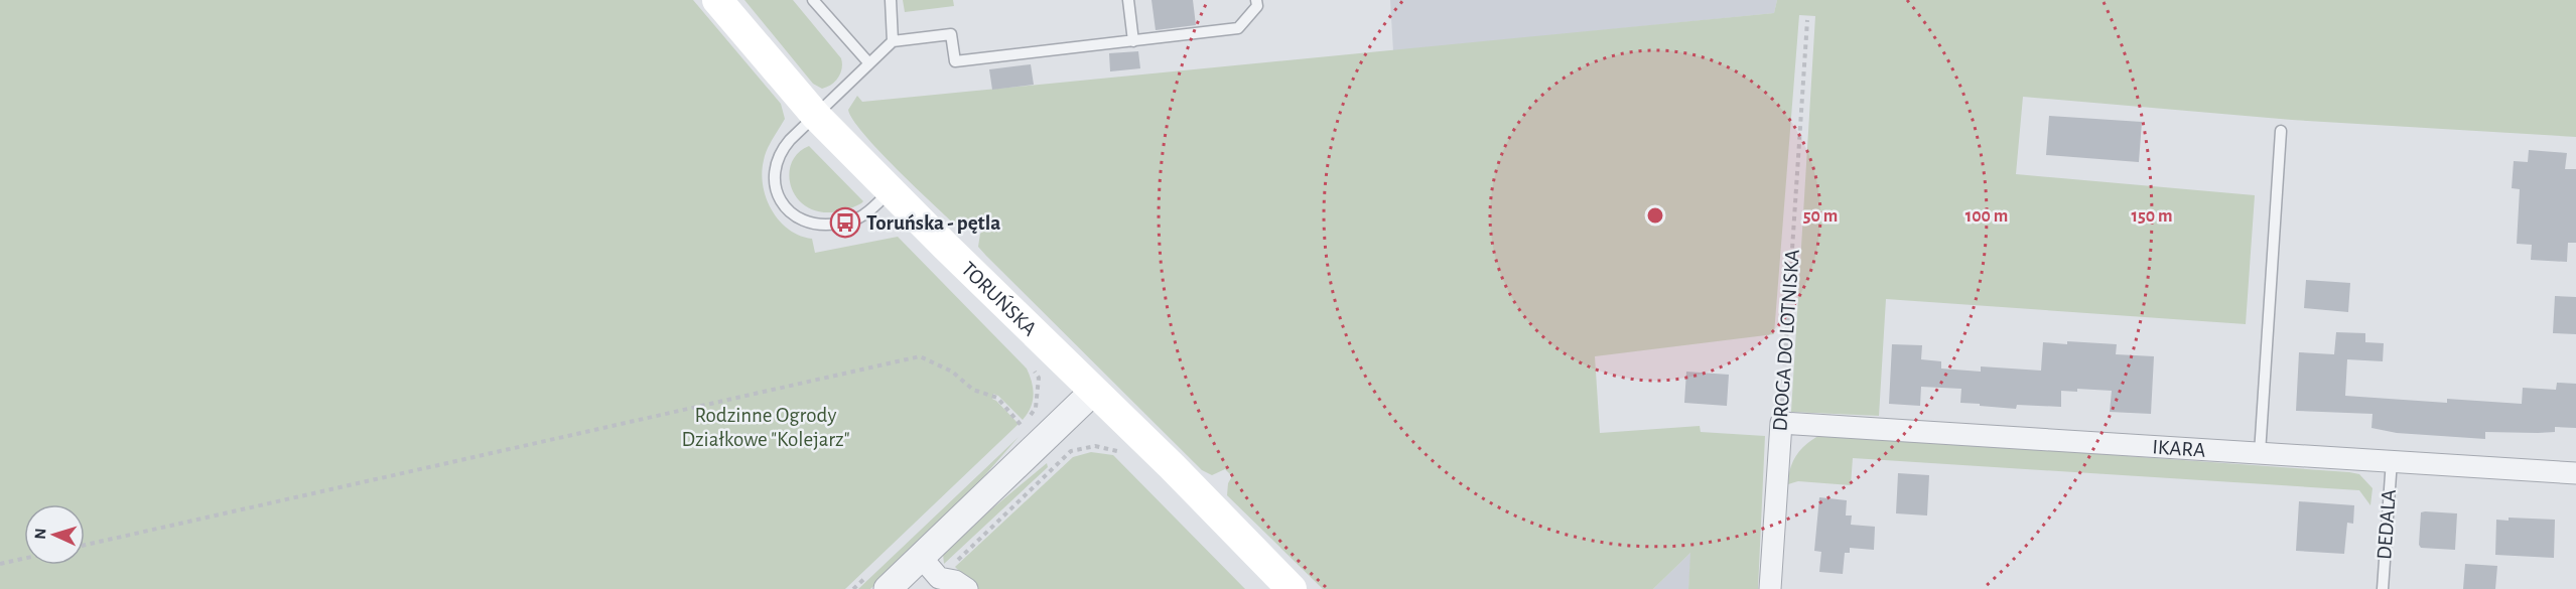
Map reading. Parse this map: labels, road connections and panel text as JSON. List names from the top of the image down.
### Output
{
  "streets": {
    "main road": ["TORUŃSKA"],
    "street": ["DROGA DO LOTNISKA", "IKARA"],
    "lane": ["DEDALA"]
  },
  "crossings": [
    ["DROGA DO LOTNISKA", "IKARA"],
    ["IKARA", "DEDALA"]
  ],
  "parks": ["Rodzinne Ogrody Działkowe \"Kolejarz\""],
  "places": {
    "bus stop": ["Toruńska - pętla"]
  },
  "north": "left",
  "rings": ["50 m", "100 m", "150 m"]
}
